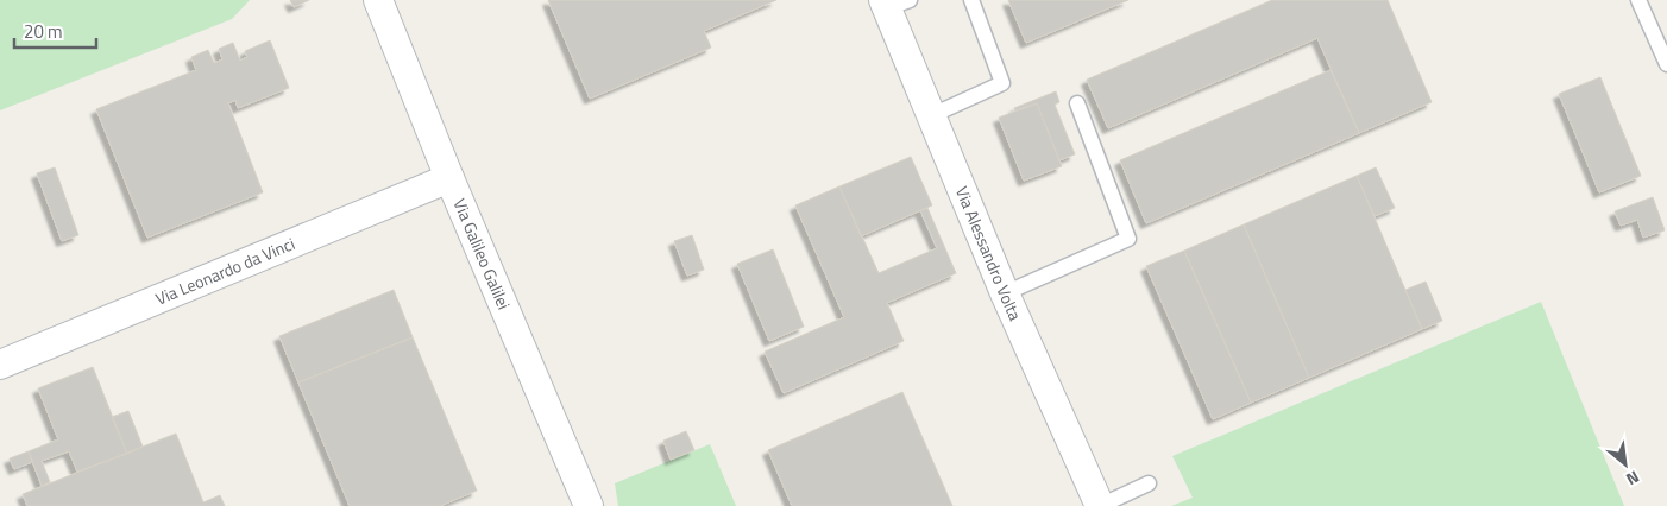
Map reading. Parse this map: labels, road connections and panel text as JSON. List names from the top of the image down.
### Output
{
  "streets": {
    "street": ["Via Galileo Galilei", "Via Alessandro Volta", "Via Leonardo da Vinci"]
  },
  "crossings": [
    ["Via Galileo Galilei", "Via Leonardo da Vinci"]
  ],
  "scale_bar": "20 m",
  "north": "bottom right"
}
